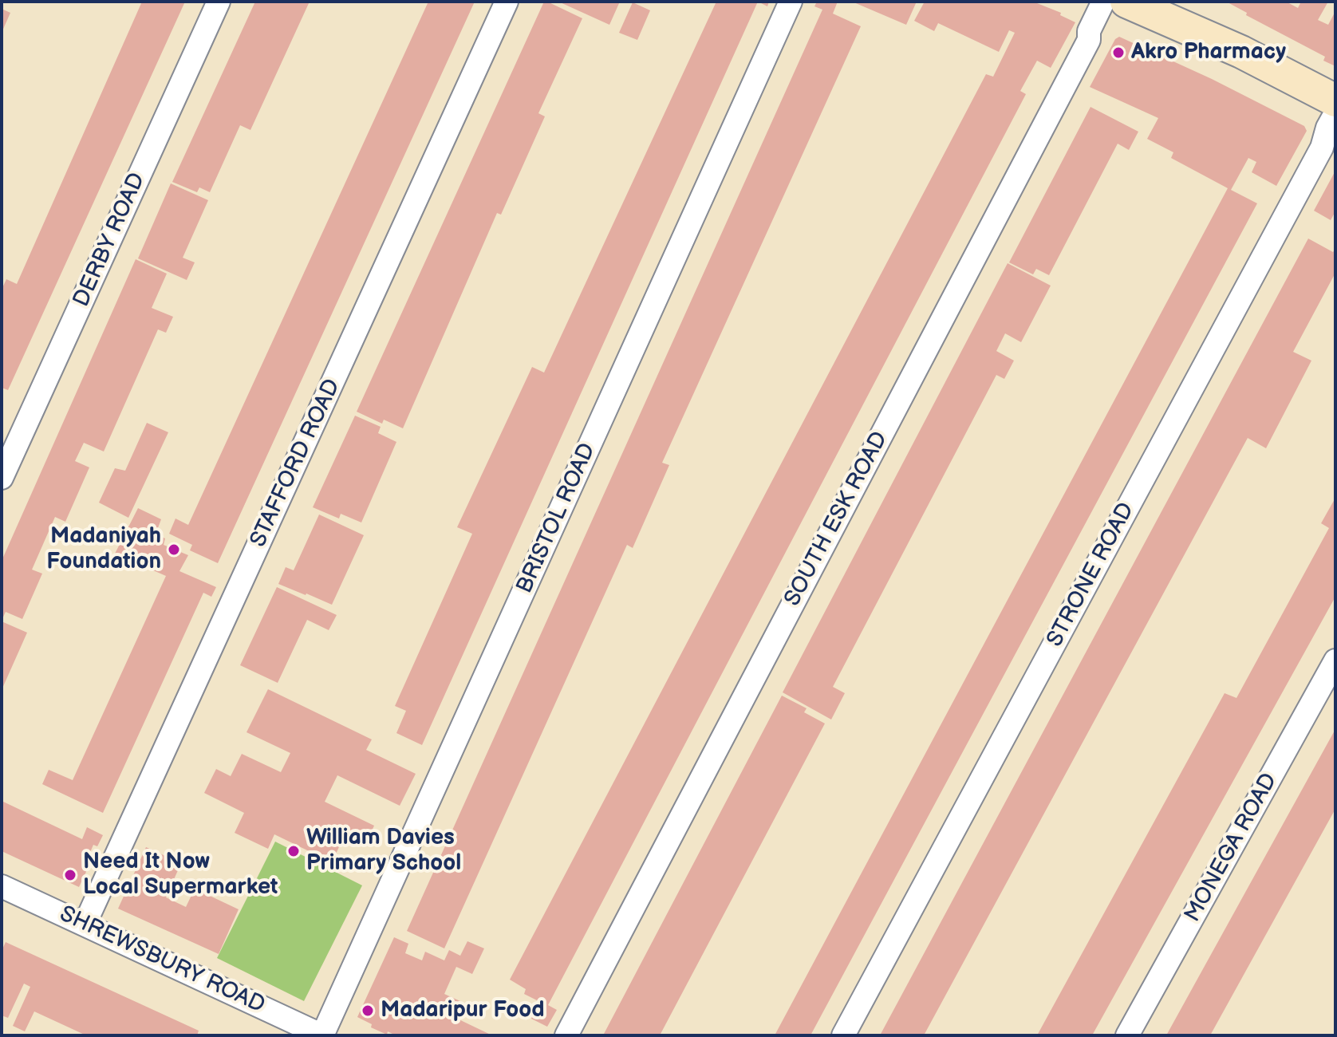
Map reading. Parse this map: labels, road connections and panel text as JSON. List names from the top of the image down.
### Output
{
  "streets": {
    "street": [
      "DERBY ROAD",
      "STAFFORD ROAD",
      "BRISTOL ROAD",
      "SOUTH ESK ROAD",
      "STRONE ROAD",
      "MONEGA ROAD",
      "SHREWSBURY ROAD"
    ]
  },
  "crossings": [
    ["STAFFORD ROAD", "SHREWSBURY ROAD"],
    ["BRISTOL ROAD", "SHREWSBURY ROAD"]
  ],
  "places": [
    "Akro Pharmacy",
    "Madaniyah Foundation",
    "William Davies Primary School",
    "Need It Now Local Supermarket",
    "Madaripur Food"
  ]
}
